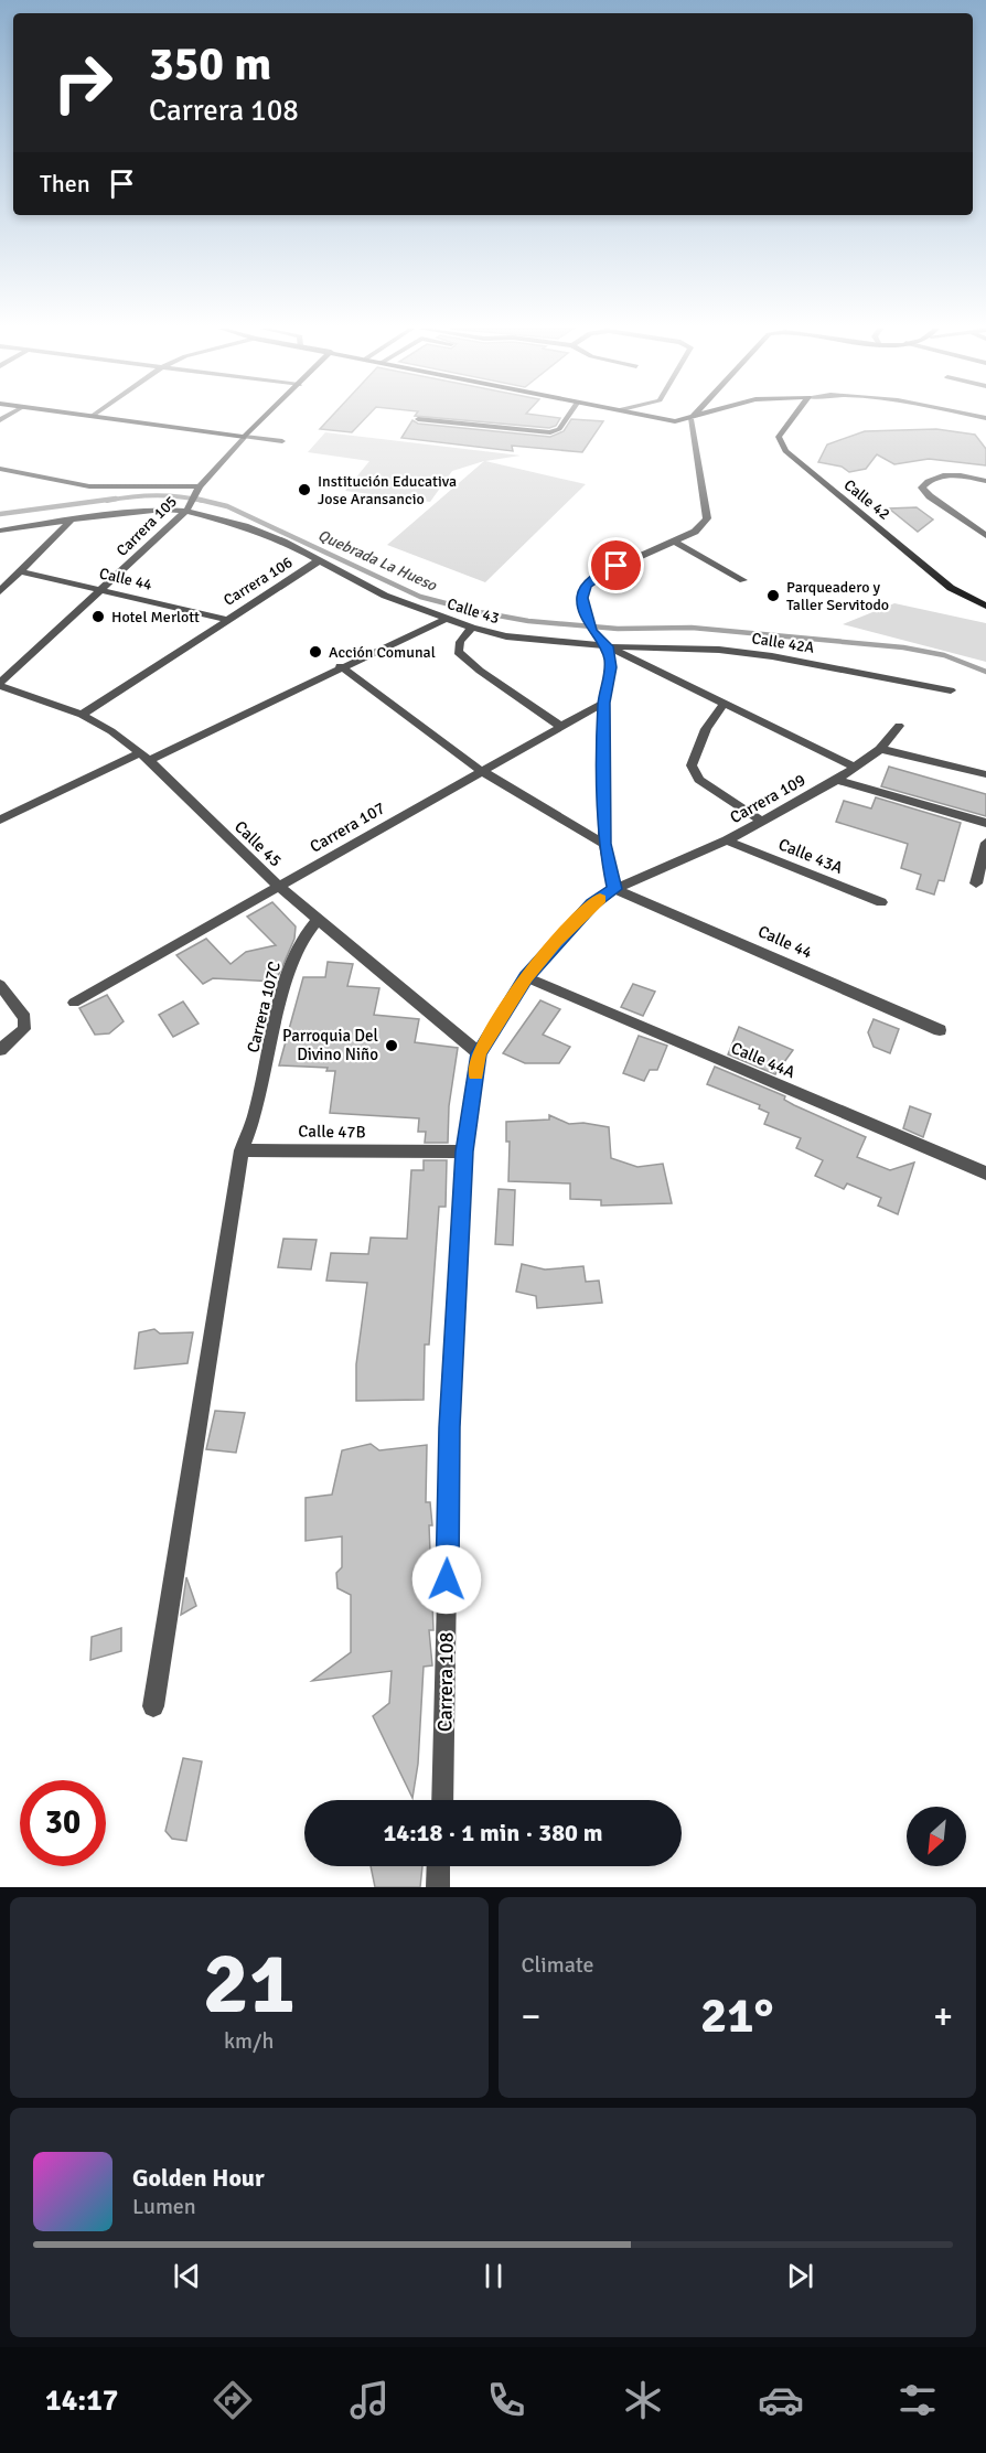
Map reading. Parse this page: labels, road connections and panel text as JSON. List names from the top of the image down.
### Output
{
  "streets": {
    "street": [
      "Calle 42",
      "Carrera 105",
      "Calle 44",
      "Carrera 106",
      "Calle 43",
      "Calle 42A",
      "Carrera 109",
      "Carrera 107",
      "Calle 45",
      "Calle 43A",
      "Carrera 107C",
      "Calle 44A",
      "Calle 47B",
      "Carrera 108"
    ]
  },
  "crossings": [
    ["Carrera 105", "Calle 44"],
    ["Carrera 105", "Calle 43"],
    ["Carrera 105", "Calle 45"],
    ["Calle 44", "Carrera 106"],
    ["Calle 44", "Carrera 108"],
    ["Carrera 106", "Calle 43"],
    ["Carrera 106", "Calle 45"],
    ["Calle 43", "Calle 42A"],
    ["Calle 43", "Carrera 109"],
    ["Carrera 109", "Calle 43A"],
    ["Carrera 109", "Carrera 108"],
    ["Carrera 107", "Calle 45"],
    ["Calle 45", "Carrera 107C"],
    ["Calle 45", "Carrera 108"],
    ["Carrera 107C", "Calle 47B"],
    ["Calle 44A", "Carrera 108"],
    ["Calle 47B", "Carrera 108"]
  ],
  "water": ["Quebrada La Hueso"],
  "places": [
    "Institución Educativa Jose Aransancio",
    "Parqueadero y Taller Servitodo",
    "Hotel Merlott",
    "Acción Comunal",
    "Parroquia Del Divino Niño"
  ],
  "north": "bottom left",
  "page": {
    "turn": ["350 m", "Carrera 108"],
    "then": "Then",
    "limit": "30",
    "trip": "14:18 · 1 min · 380 m",
    "tile": [
      ["21", "km/h"],
      "Climate"
    ],
    "heat": ["−", "21°", "+"],
    "song": ["Golden Hour", "Lumen"],
    "tabs": "14:17"
  }
}
